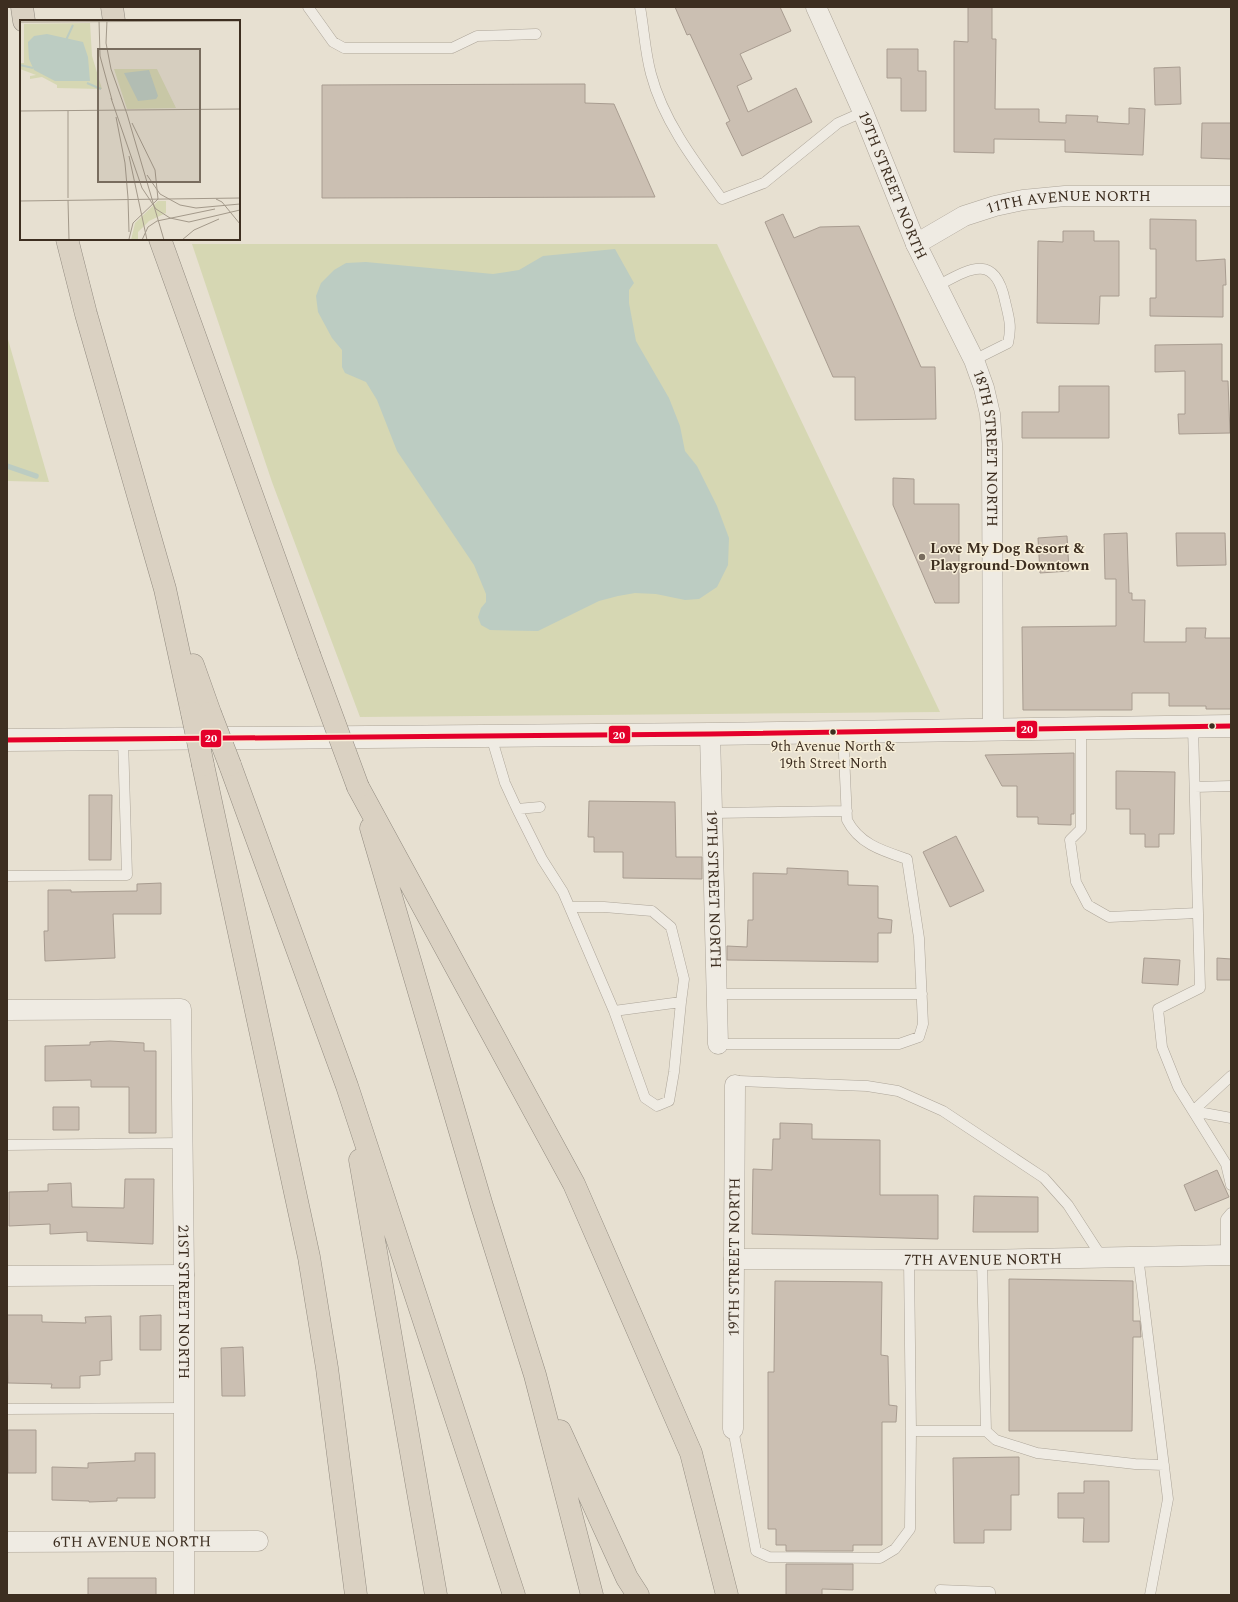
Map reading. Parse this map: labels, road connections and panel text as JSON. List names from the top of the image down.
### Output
{
  "streets": {
    "street": [
      "19TH STREET NORTH",
      "11TH AVENUE NORTH",
      "18TH STREET NORTH",
      "7TH AVENUE NORTH",
      "21ST STREET NORTH",
      "6TH AVENUE NORTH"
    ]
  },
  "crossings": [
    ["19TH STREET NORTH", "11TH AVENUE NORTH"],
    ["19TH STREET NORTH", "18TH STREET NORTH"],
    ["19TH STREET NORTH", "7TH AVENUE NORTH"],
    ["21ST STREET NORTH", "6TH AVENUE NORTH"]
  ],
  "places": ["Love My Dog Resort & Playground-Downtown", "9th Avenue North & 19th Street North"],
  "lines": ["transit line 20"]
}
